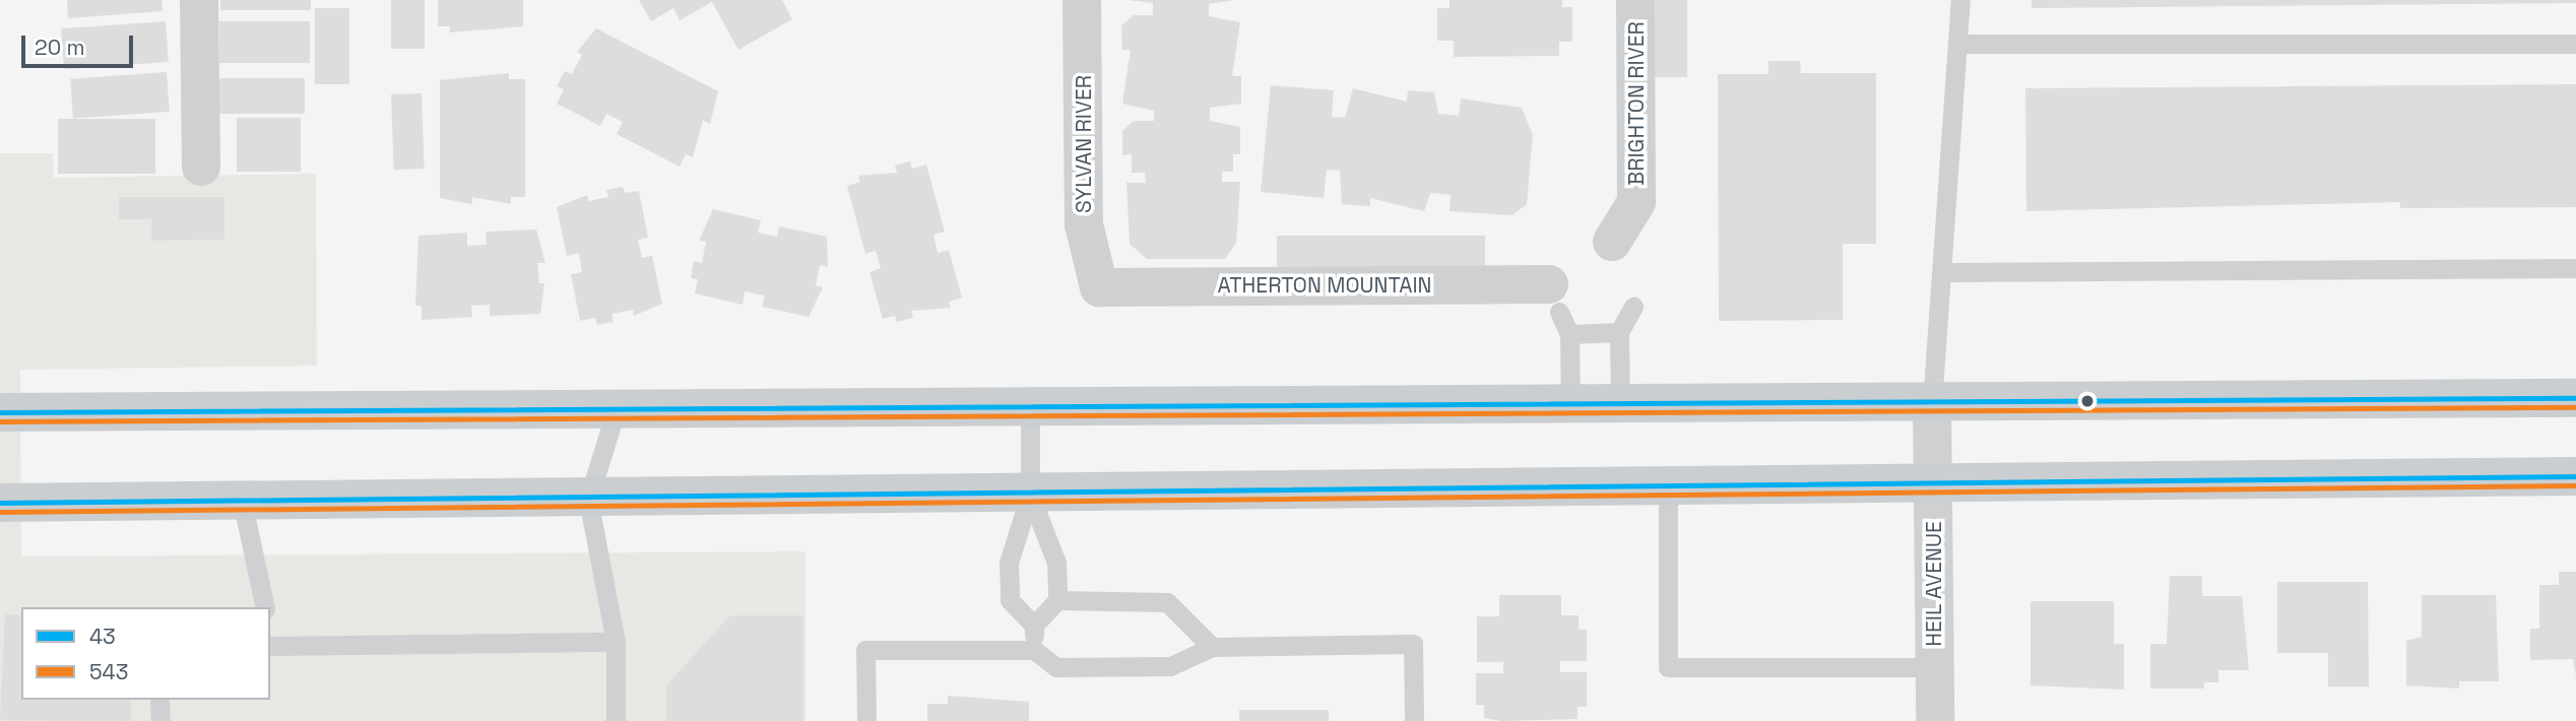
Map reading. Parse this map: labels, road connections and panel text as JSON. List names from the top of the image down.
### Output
{
  "streets": {
    "street": [
      "BRIGHTON RIVER",
      "SYLVAN RIVER",
      "ATHERTON MOUNTAIN",
      "HEIL AVENUE"
    ]
  },
  "crossings": [
    ["SYLVAN RIVER", "ATHERTON MOUNTAIN"]
  ],
  "lines": ["transit line 43", "transit line 543"],
  "legend": ["43", "543"],
  "scale_bar": "20 m"
}
